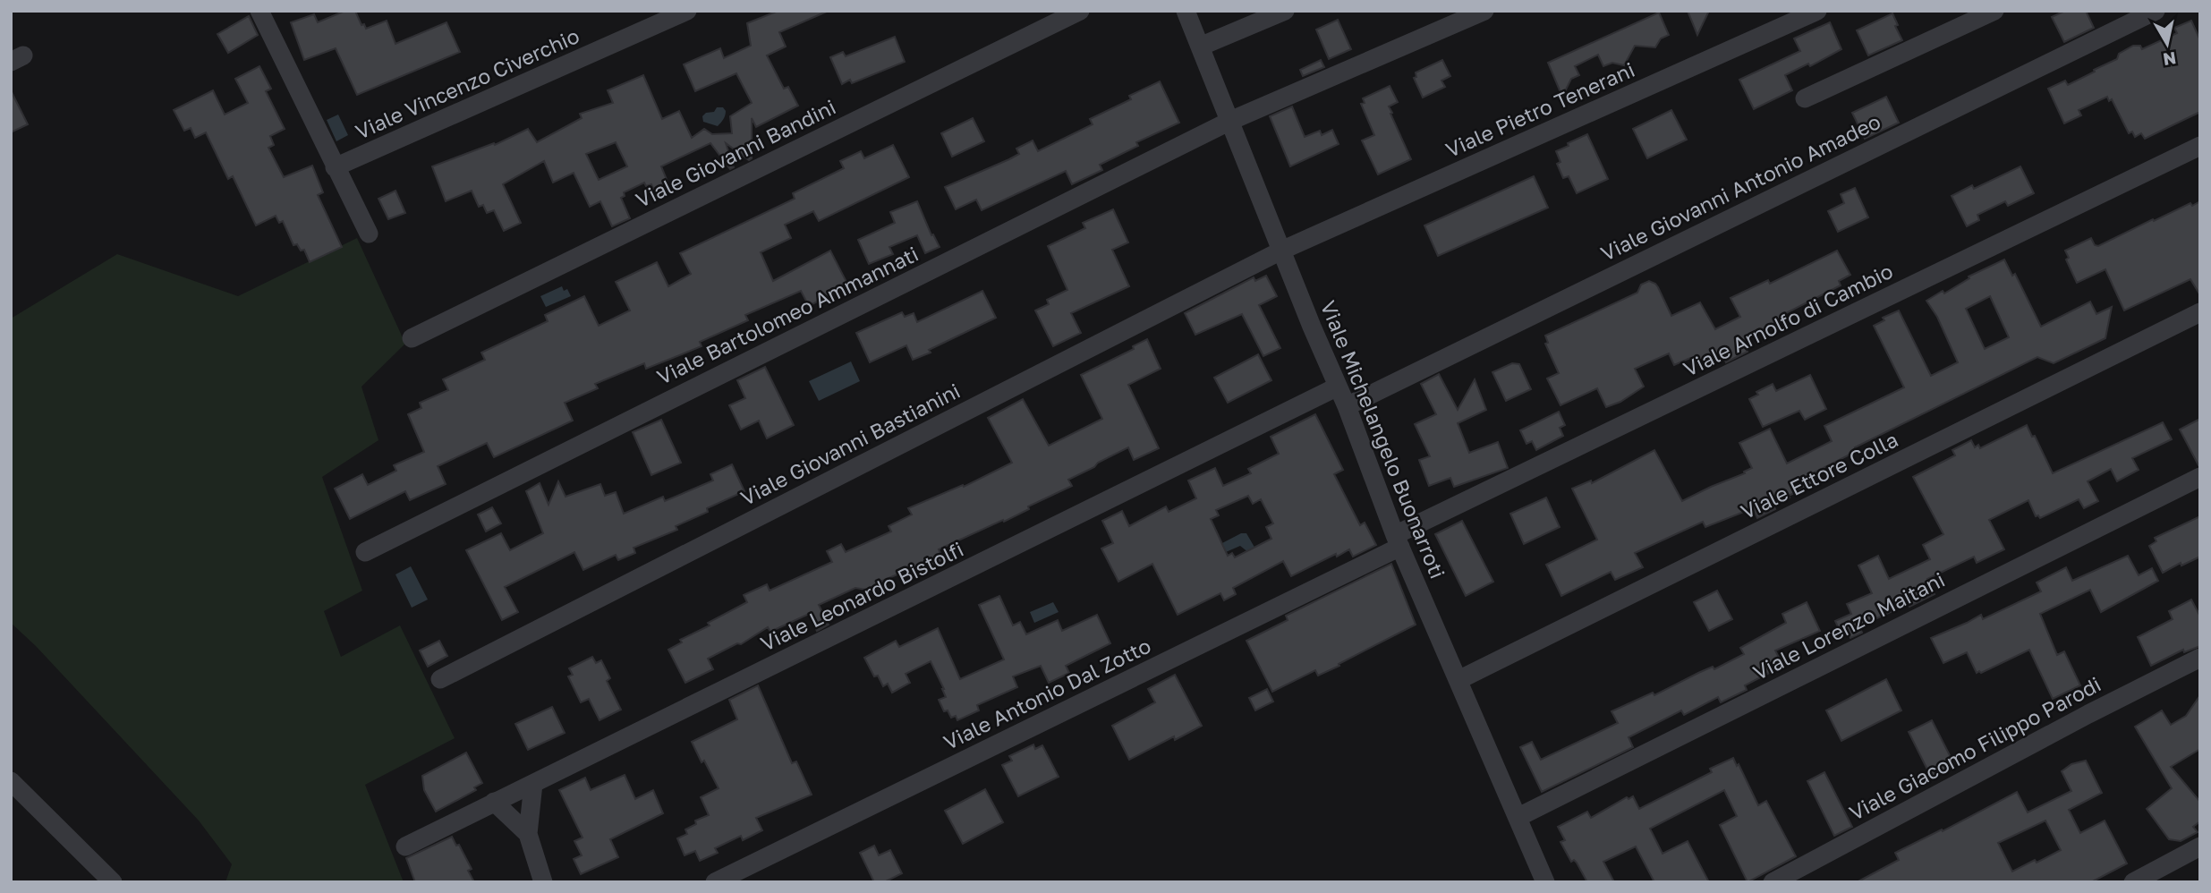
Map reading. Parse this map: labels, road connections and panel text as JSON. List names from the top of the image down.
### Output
{
  "streets": {
    "street": [
      "Viale Vincenzo Civerchio",
      "Viale Pietro Tenerani",
      "Viale Giovanni Bandini",
      "Viale Giovanni Antonio Amadeo",
      "Viale Bartolomeo Ammannati",
      "Viale Arnolfo di Cambio",
      "Viale Michelangelo Buonarroti",
      "Viale Giovanni Bastianini",
      "Viale Ettore Colla",
      "Viale Leonardo Bistolfi",
      "Viale Lorenzo Maitani",
      "Viale Antonio Dal Zotto",
      "Viale Giacomo Filippo Parodi"
    ]
  },
  "crossings": [
    ["Viale Pietro Tenerani", "Viale Michelangelo Buonarroti"],
    ["Viale Pietro Tenerani", "Viale Giovanni Bastianini"],
    ["Viale Giovanni Antonio Amadeo", "Viale Michelangelo Buonarroti"],
    ["Viale Bartolomeo Ammannati", "Viale Michelangelo Buonarroti"],
    ["Viale Arnolfo di Cambio", "Viale Michelangelo Buonarroti"],
    ["Viale Arnolfo di Cambio", "Viale Antonio Dal Zotto"],
    ["Viale Michelangelo Buonarroti", "Viale Giovanni Bastianini"],
    ["Viale Michelangelo Buonarroti", "Viale Ettore Colla"],
    ["Viale Michelangelo Buonarroti", "Viale Leonardo Bistolfi"],
    ["Viale Michelangelo Buonarroti", "Viale Lorenzo Maitani"],
    ["Viale Michelangelo Buonarroti", "Viale Antonio Dal Zotto"]
  ],
  "north": "bottom"
}
